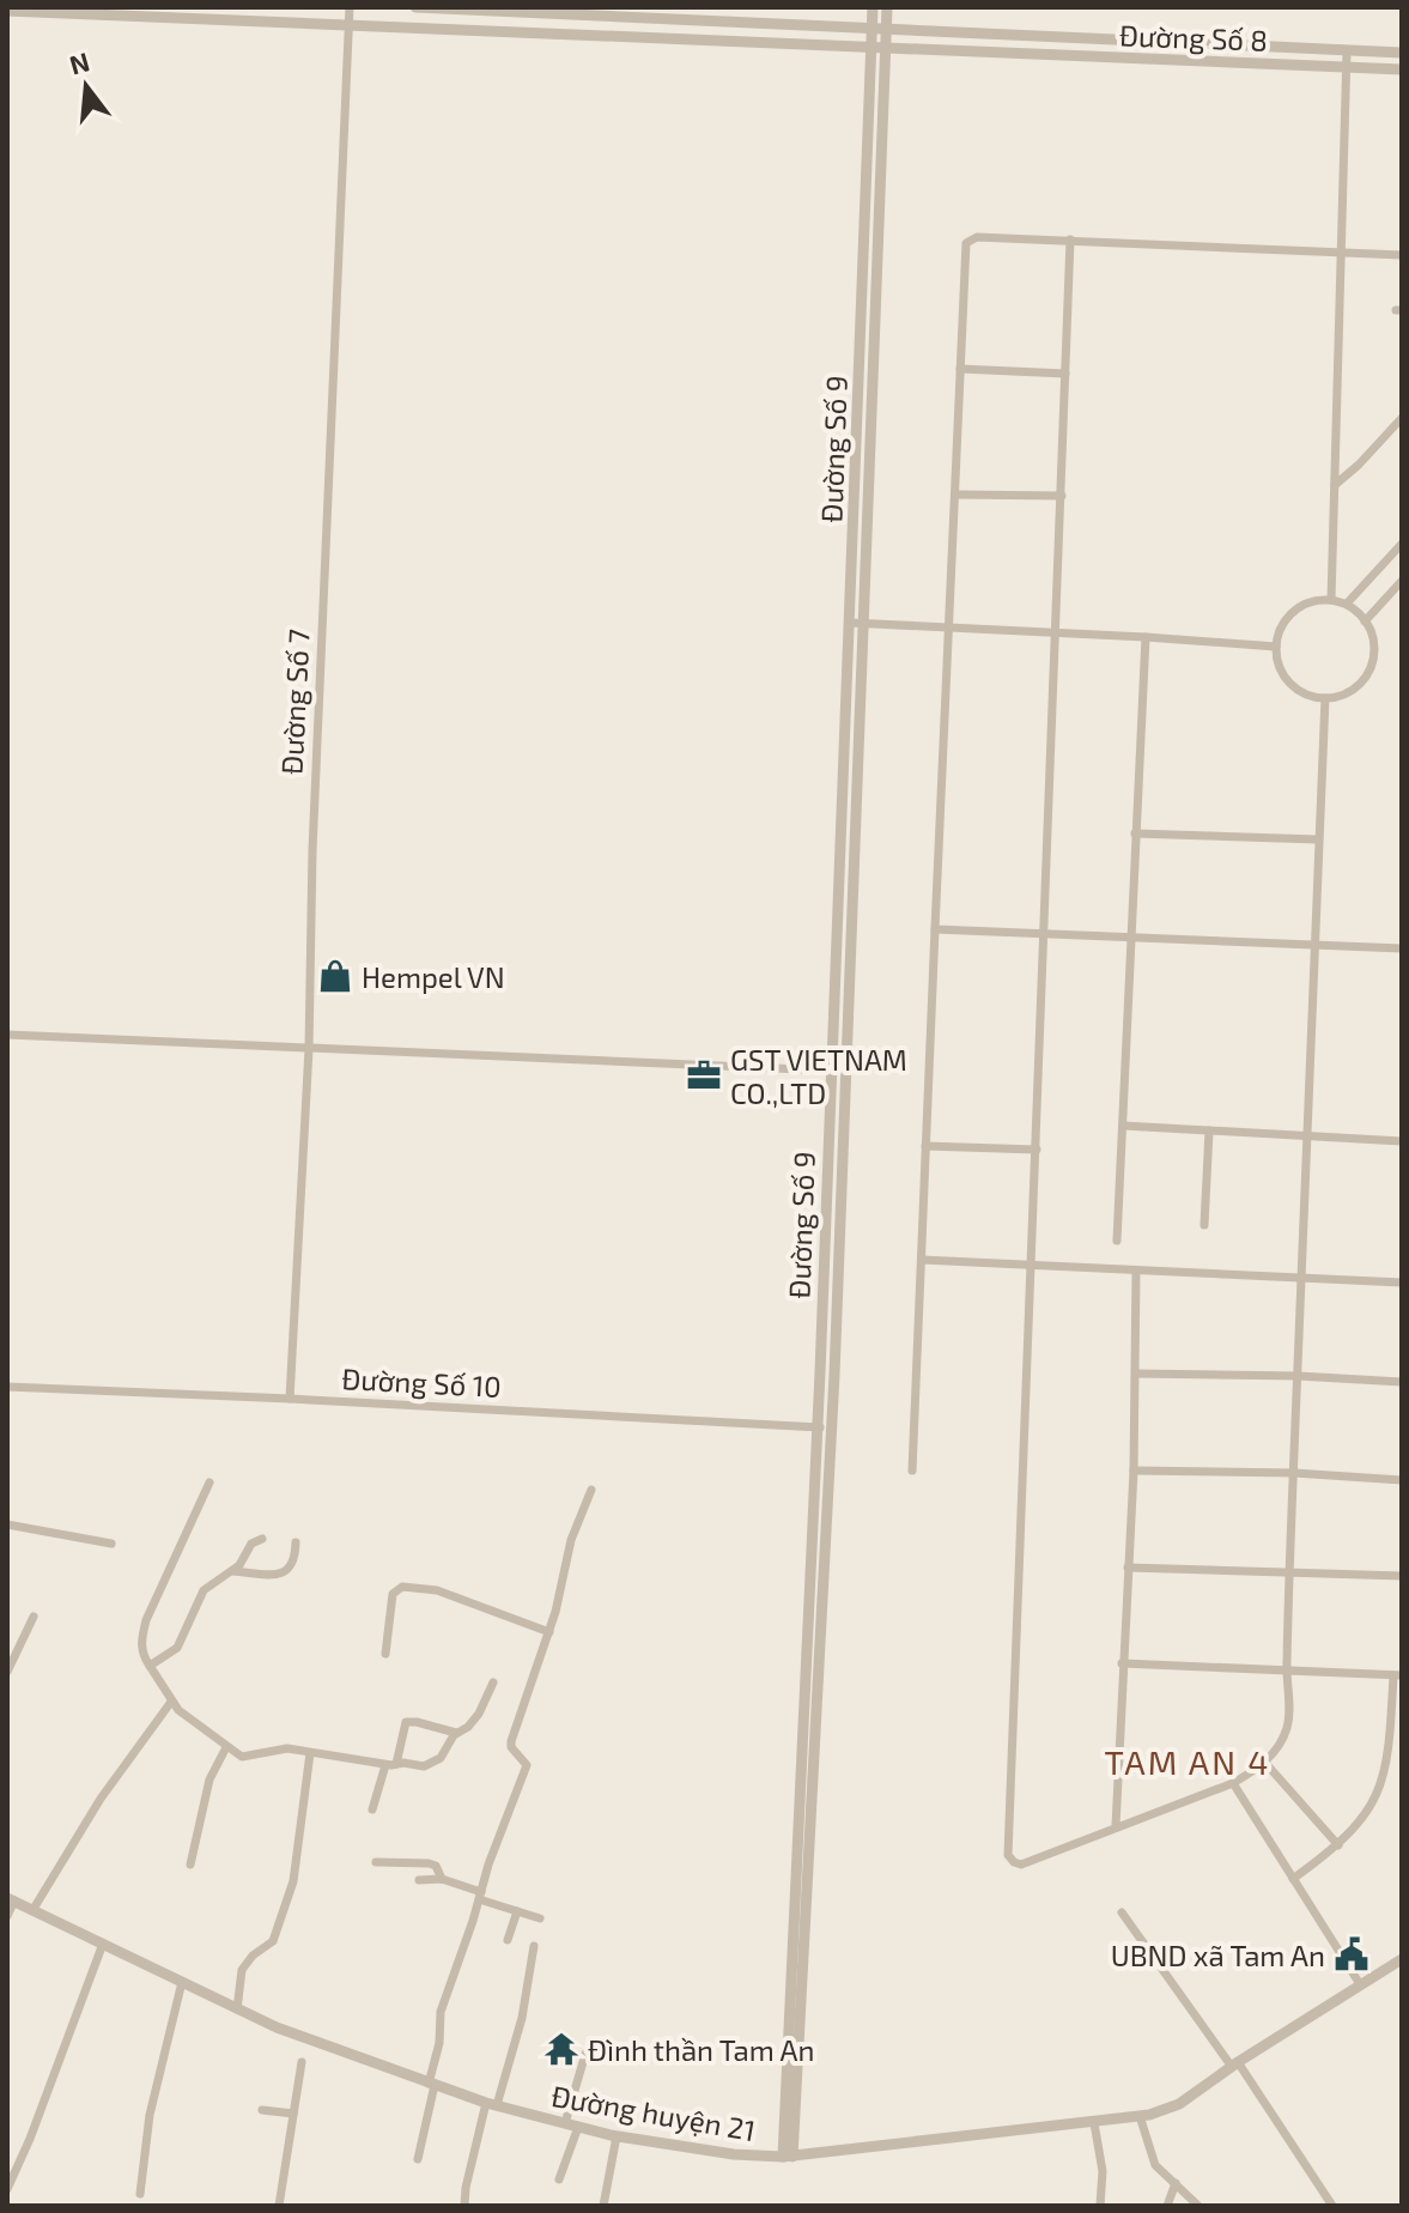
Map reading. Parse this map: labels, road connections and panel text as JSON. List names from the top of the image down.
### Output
{
  "streets": {
    "street": [
      "Đường Số 8",
      "Đường Số 9",
      "Đường Số 7",
      "Đường Số 10",
      "Đường huyện 21"
    ]
  },
  "crossings": [
    ["Đường Số 8", "Đường Số 9"],
    ["Đường Số 8", "Đường Số 7"],
    ["Đường Số 9", "Đường Số 10"],
    ["Đường Số 9", "Đường huyện 21"],
    ["Đường Số 7", "Đường Số 10"]
  ],
  "districts": ["TAM AN 4"],
  "places": {
    "shop": ["Hempel VN"],
    "office": ["GST VIETNAM CO.,LTD"],
    "public building": ["UBND xã Tam An"],
    "temple": ["Đình thần Tam An"]
  },
  "north": "top"
}
